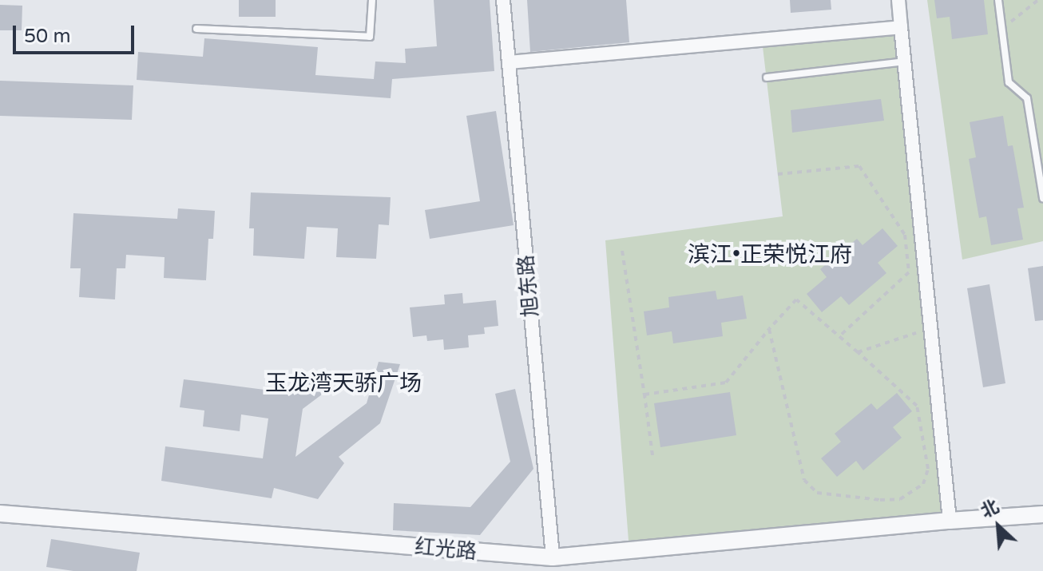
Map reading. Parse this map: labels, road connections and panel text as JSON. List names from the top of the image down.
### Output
{
  "streets": {
    "street": ["旭东路", "红光路"]
  },
  "crossings": [
    ["旭东路", "红光路"]
  ],
  "districts": ["滨江•正荣悦江府", "玉龙湾天骄广场"],
  "scale_bar": "50 m",
  "north": "top left"
}
